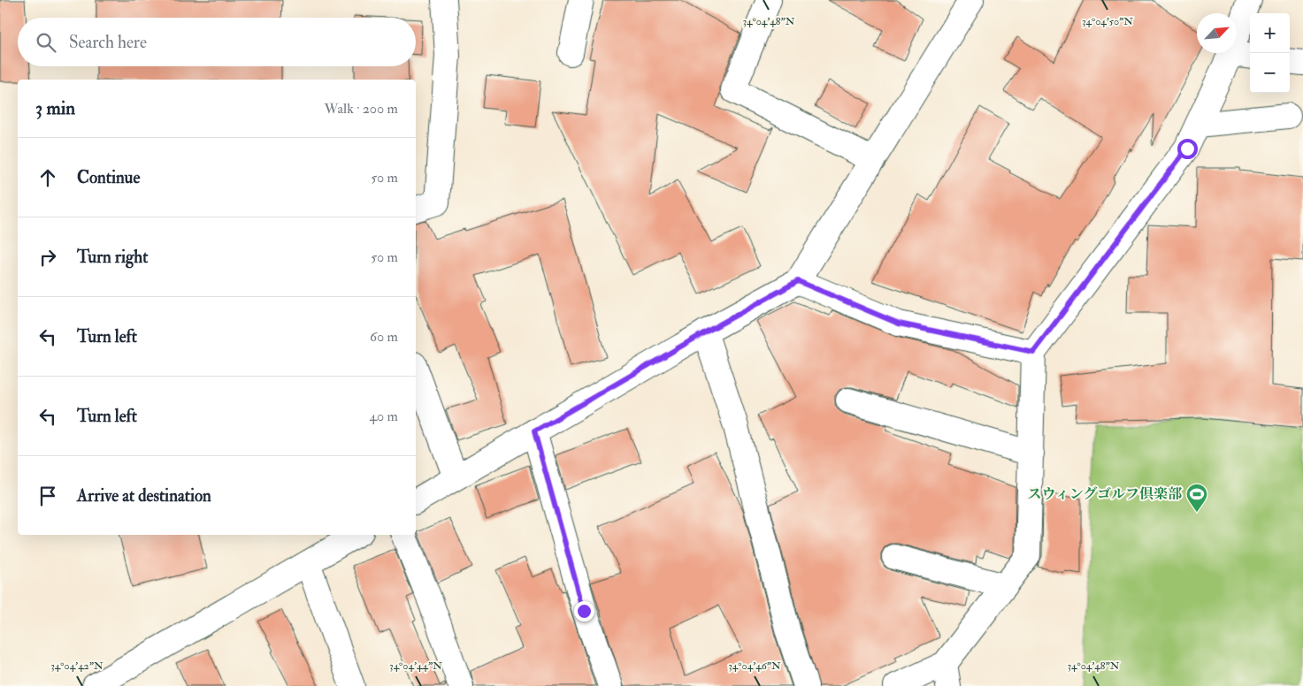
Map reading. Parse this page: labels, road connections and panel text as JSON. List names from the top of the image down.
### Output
{
  "places": {
    "sports": ["スウィングゴルフ倶楽部"]
  },
  "north": "top right",
  "page": {
    "map_buttons": ["+", "−"],
    "search": "Search here",
    "heading": ["3 min", "Walk · 200 m"],
    "list": [
      ["Continue", "50 m"],
      ["Turn right", "50 m"],
      ["Turn left", "60 m"],
      ["Turn left", "40 m"],
      "Arrive at destination"
    ]
  },
  "coordinates": [
    "34°04'48\"N",
    "34°04'50\"N",
    "34°04'42\"N",
    "34°04'44\"N",
    "34°04'46\"N"
  ]
}
